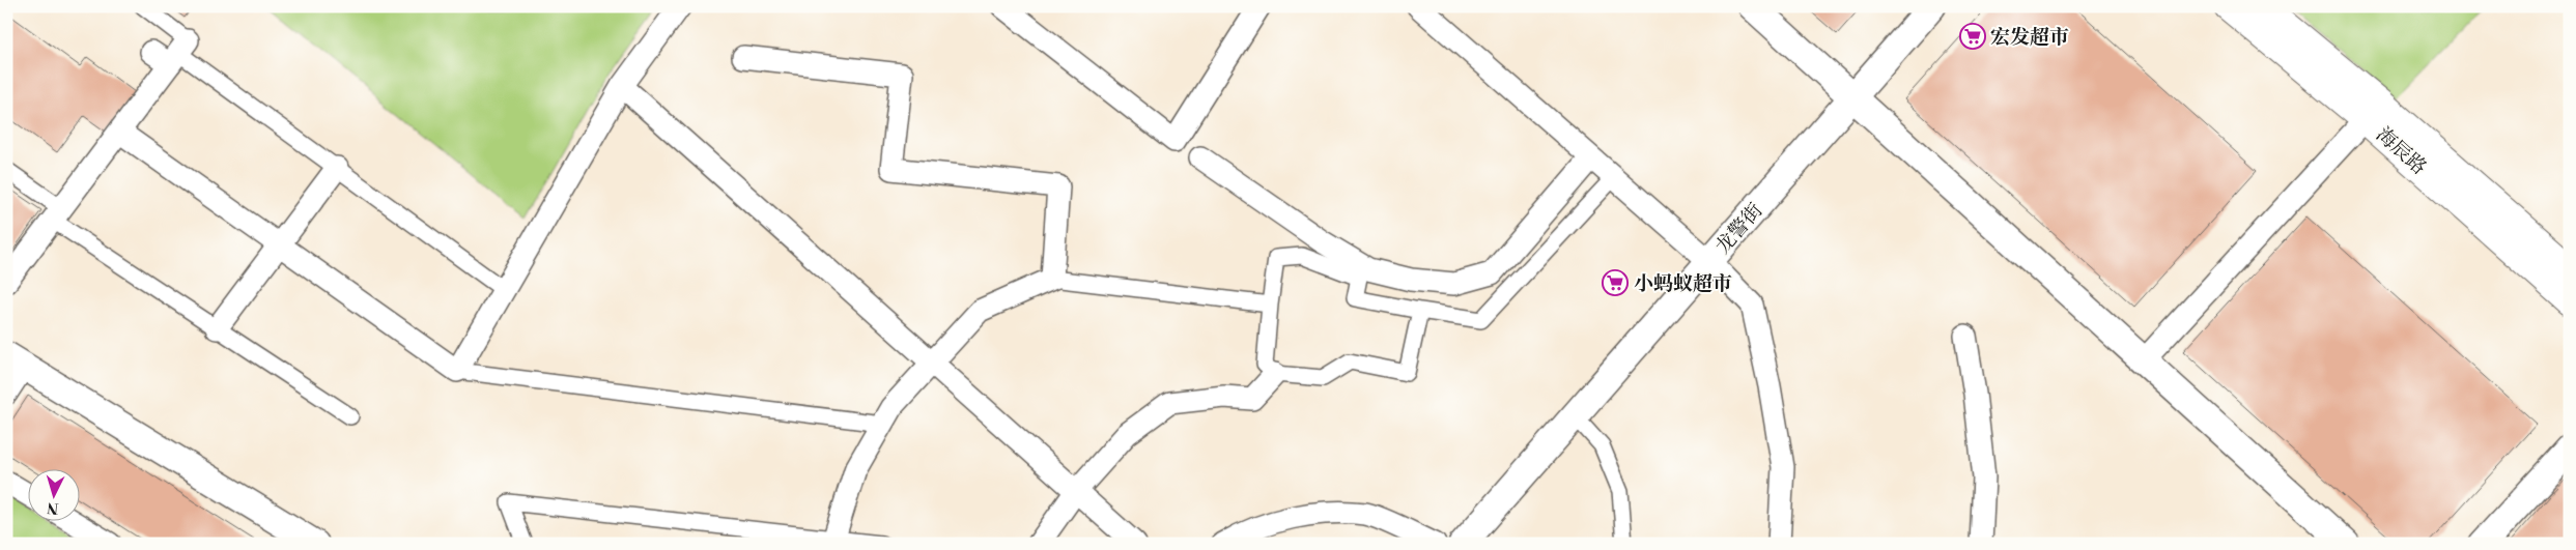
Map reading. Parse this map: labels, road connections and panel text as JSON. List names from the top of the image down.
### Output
{
  "streets": {
    "main road": ["海辰路"],
    "street": ["龙警街"]
  },
  "places": {
    "supermarket": ["宏发超市", "小蚂蚁超市"]
  },
  "north": "bottom"
}
